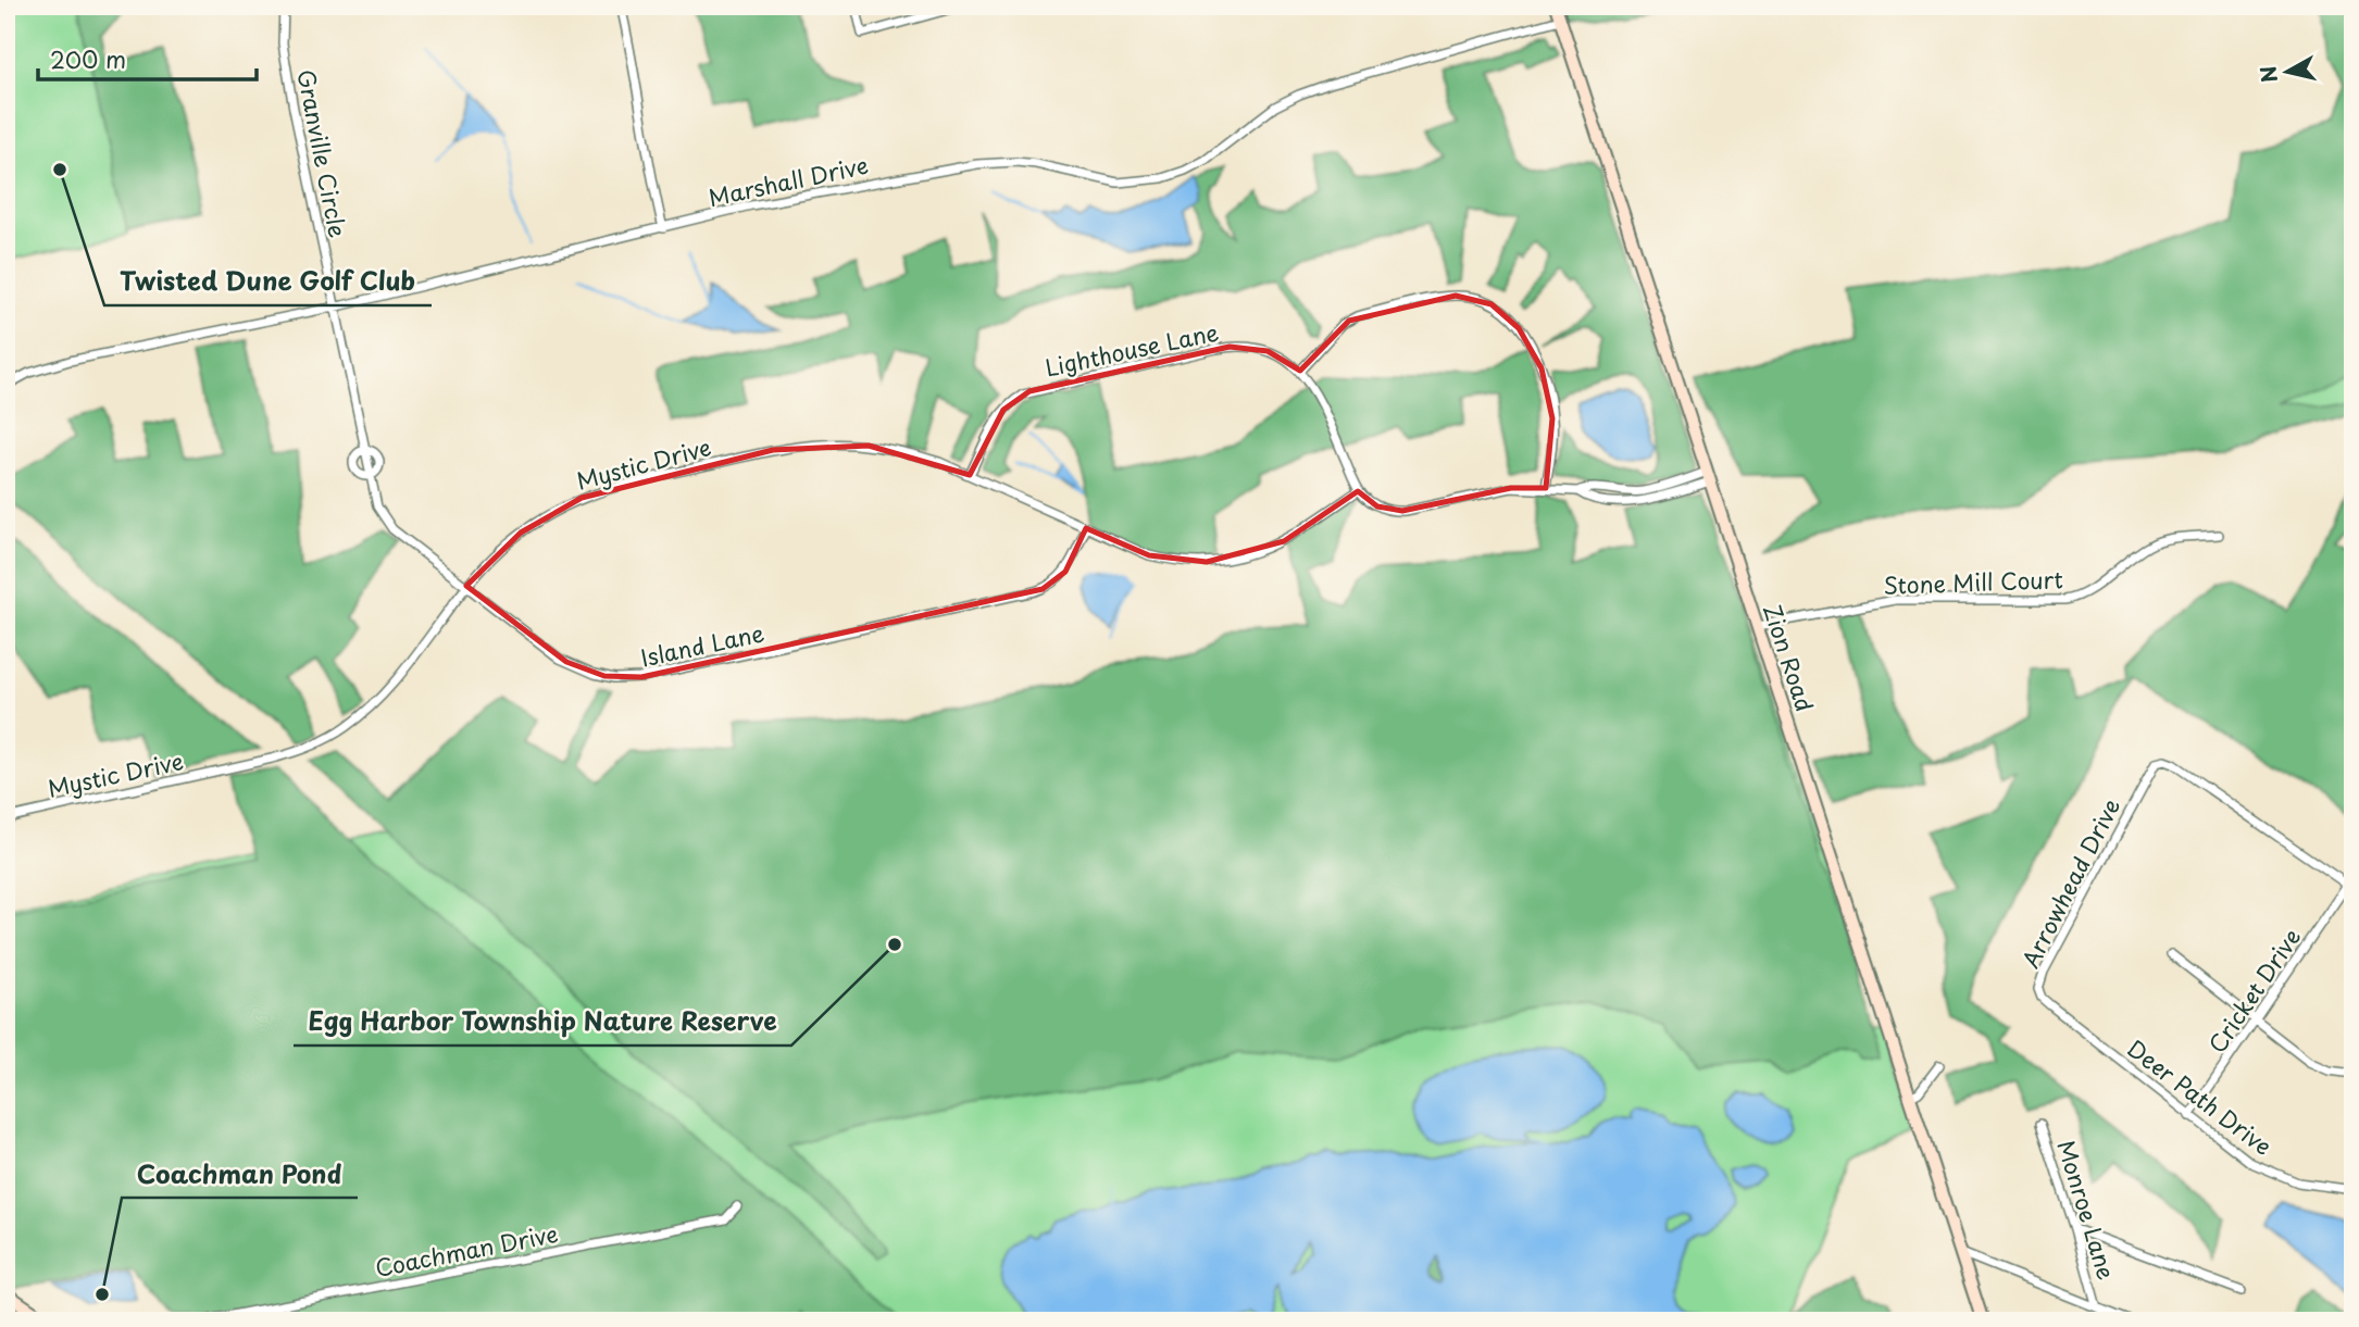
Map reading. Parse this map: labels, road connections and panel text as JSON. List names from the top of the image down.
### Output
{
  "streets": {
    "street": [
      "Granville Circle",
      "Marshall Drive",
      "Lighthouse Lane",
      "Mystic Drive",
      "Stone Mill Court",
      "Island Lane",
      "Zion Road",
      "Arrowhead Drive",
      "Cricket Drive",
      "Deer Path Drive",
      "Monroe Lane",
      "Coachman Drive"
    ]
  },
  "crossings": [
    ["Granville Circle", "Marshall Drive"],
    ["Granville Circle", "Island Lane"],
    ["Marshall Drive", "Island Lane"],
    ["Marshall Drive", "Zion Road"],
    ["Lighthouse Lane", "Mystic Drive"],
    ["Mystic Drive", "Island Lane"],
    ["Stone Mill Court", "Zion Road"],
    ["Arrowhead Drive", "Cricket Drive"],
    ["Arrowhead Drive", "Deer Path Drive"],
    ["Cricket Drive", "Deer Path Drive"]
  ],
  "places": ["Twisted Dune Golf Club", "Egg Harbor Township Nature Reserve", "Coachman Pond"],
  "scale_bar": "200 m",
  "north": "left"
}
